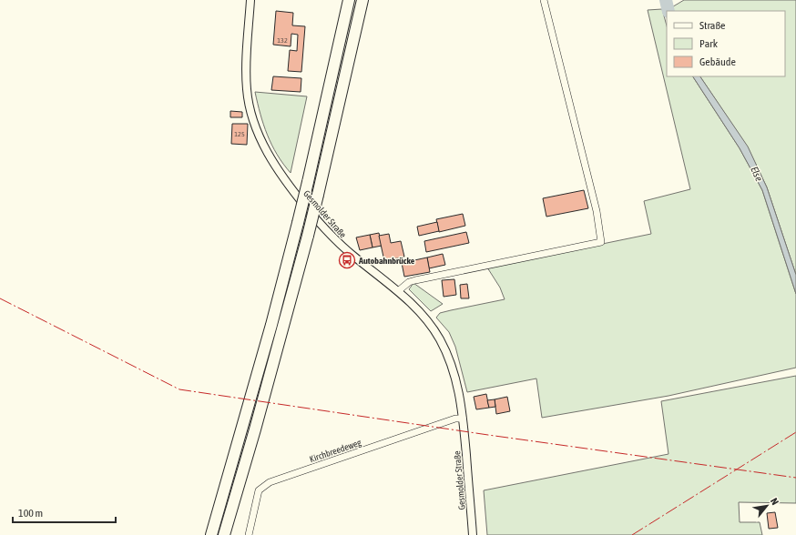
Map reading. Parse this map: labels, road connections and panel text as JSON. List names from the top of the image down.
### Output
{
  "streets": {
    "street": ["Gesmolder Straße", "Kirchbreedeweg"]
  },
  "crossings": [
    ["Gesmolder Straße", "Kirchbreedeweg"]
  ],
  "water": ["Else"],
  "places": {
    "bus stop": ["Autobahnbrücke"]
  },
  "house_numbers": ["132", "125"],
  "legend": ["Straße", "Park", "Gebäude"],
  "scale_bar": "100 m",
  "north": "top right"
}
